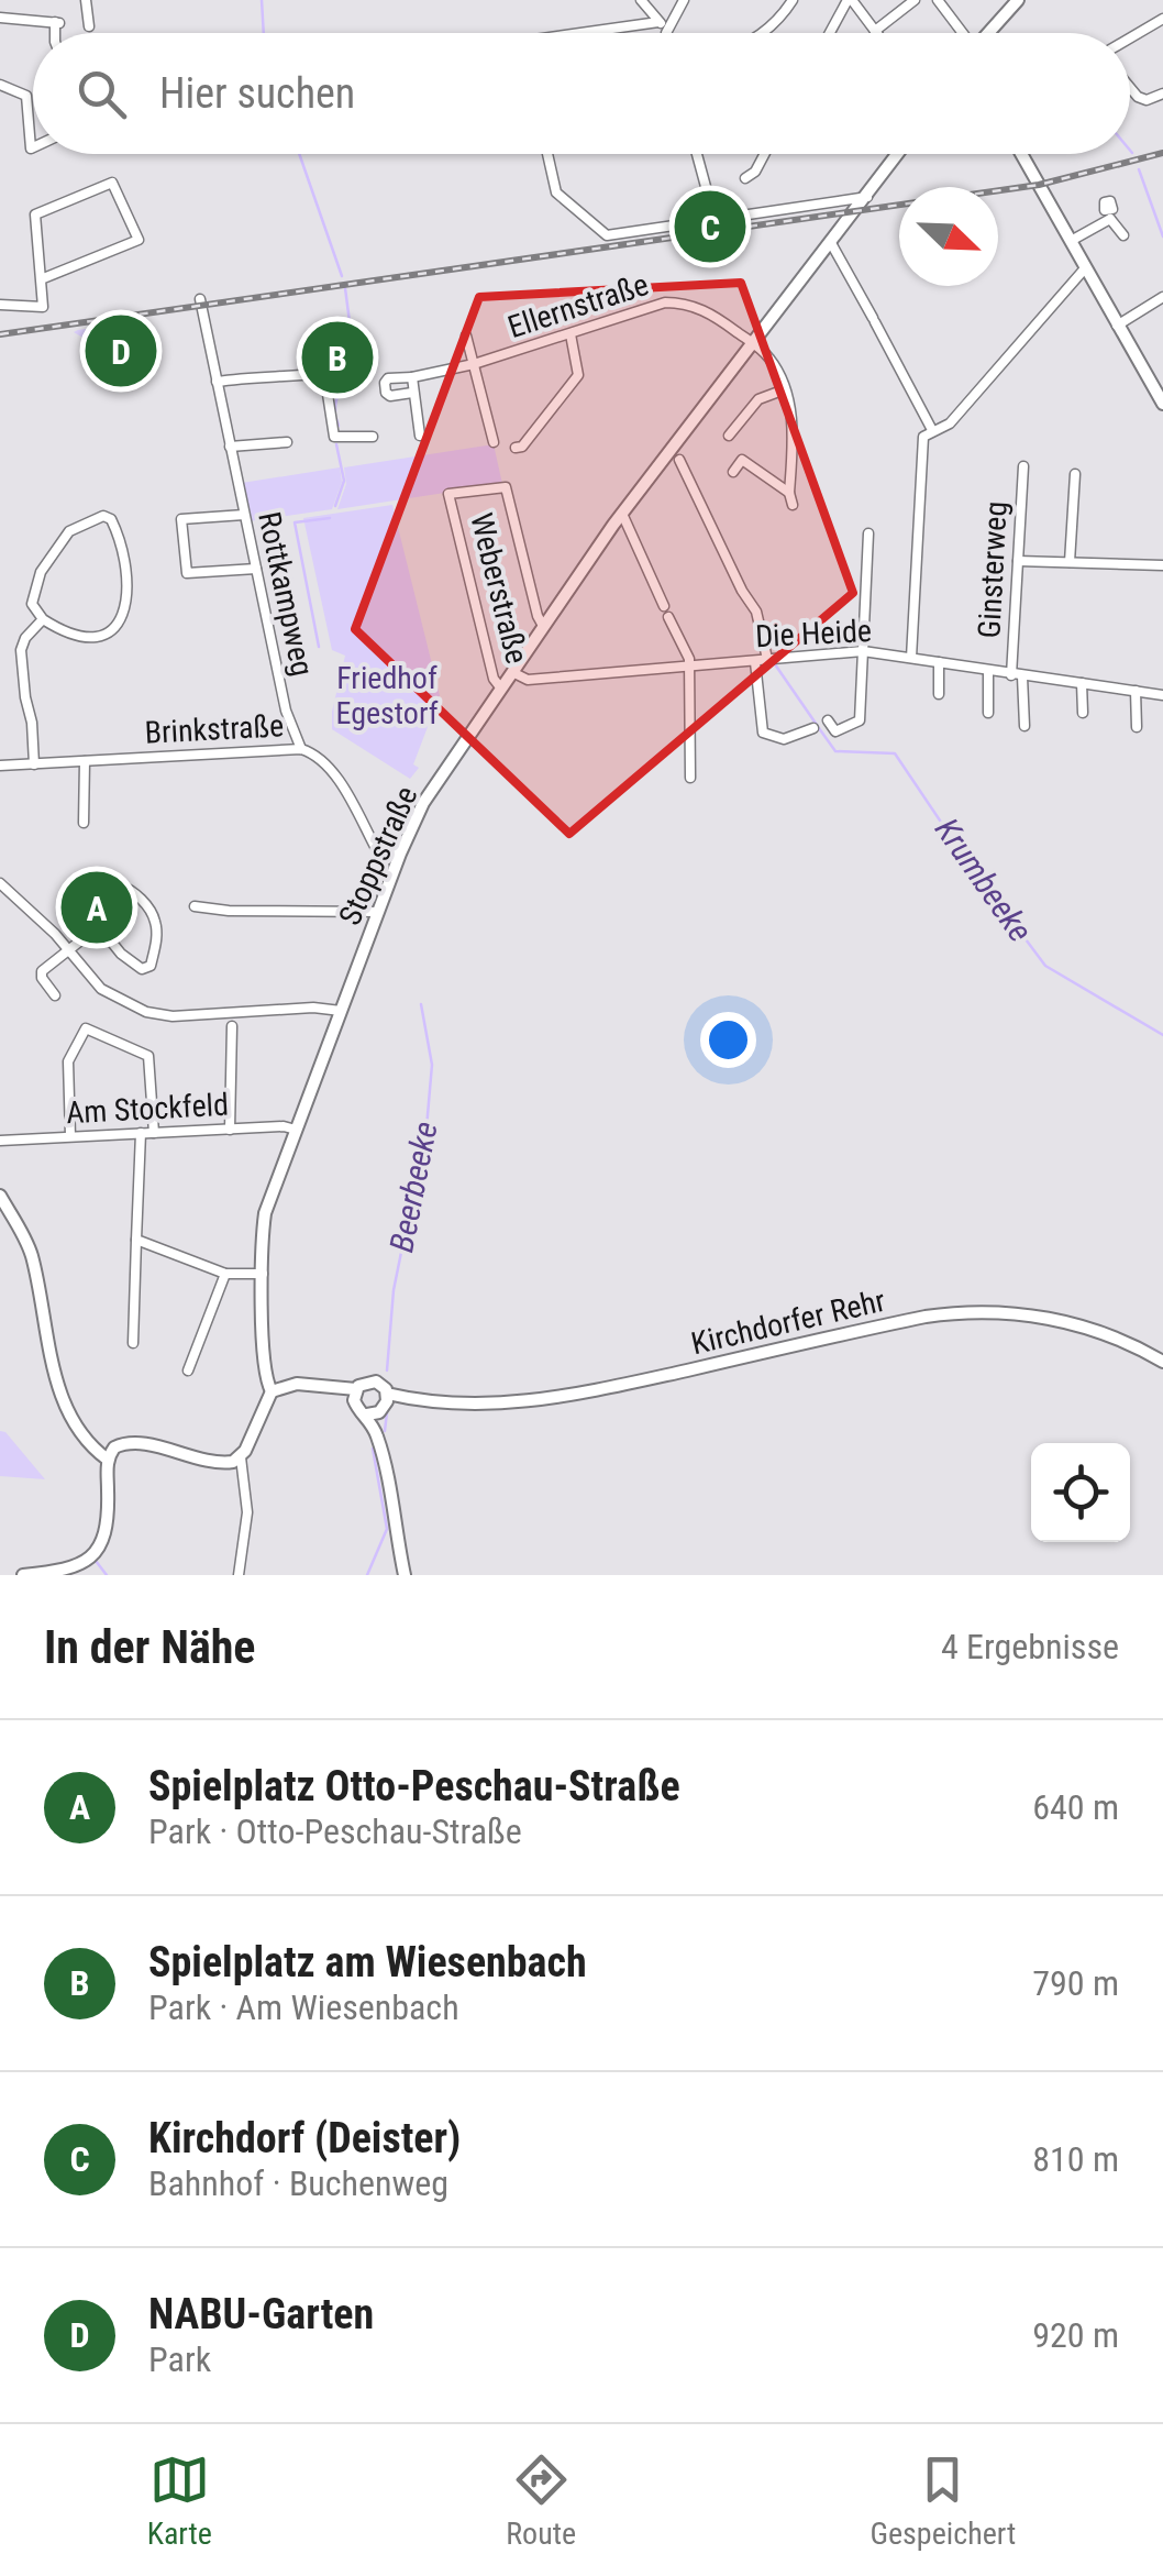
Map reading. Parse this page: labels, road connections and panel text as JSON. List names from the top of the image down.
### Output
{
  "streets": {
    "main road": ["Stoppstraße", "Kirchdorfer Rehr"],
    "street": [
      "Ellernstraße",
      "Ginsterweg",
      "Weberstraße",
      "Rottkampweg",
      "Die Heide",
      "Brinkstraße",
      "Am Stockfeld"
    ]
  },
  "crossings": [
    ["Ellernstraße", "Stoppstraße"],
    ["Ginsterweg", "Die Heide"],
    ["Weberstraße", "Stoppstraße"],
    ["Rottkampweg", "Brinkstraße"],
    ["Die Heide", "Stoppstraße"],
    ["Brinkstraße", "Stoppstraße"],
    ["Stoppstraße", "Am Stockfeld"]
  ],
  "water": ["Krumbeeke", "Beerbeeke"],
  "parks": ["Friedhof Egestorf"],
  "north": "bottom right",
  "page": {
    "search": "Hier suchen",
    "pins": [
      "C",
      "D",
      "B",
      "A"
    ],
    "heading": ["In der Nähe", "4 Ergebnisse"],
    "list": [
      {
        "mark": "A",
        "name": "Spielplatz Otto-Peschau-Straße",
        "note": "Park · Otto-Peschau-Straße",
        "value": "640 m"
      },
      {
        "mark": "B",
        "name": "Spielplatz am Wiesenbach",
        "note": "Park · Am Wiesenbach",
        "value": "790 m"
      },
      {
        "mark": "C",
        "name": "Kirchdorf (Deister)",
        "note": "Bahnhof · Buchenweg",
        "value": "810 m"
      },
      {
        "mark": "D",
        "name": "NABU-Garten",
        "note": "Park",
        "value": "920 m"
      }
    ],
    "nav": ["Karte", "Route", "Gespeichert"]
  }
}
